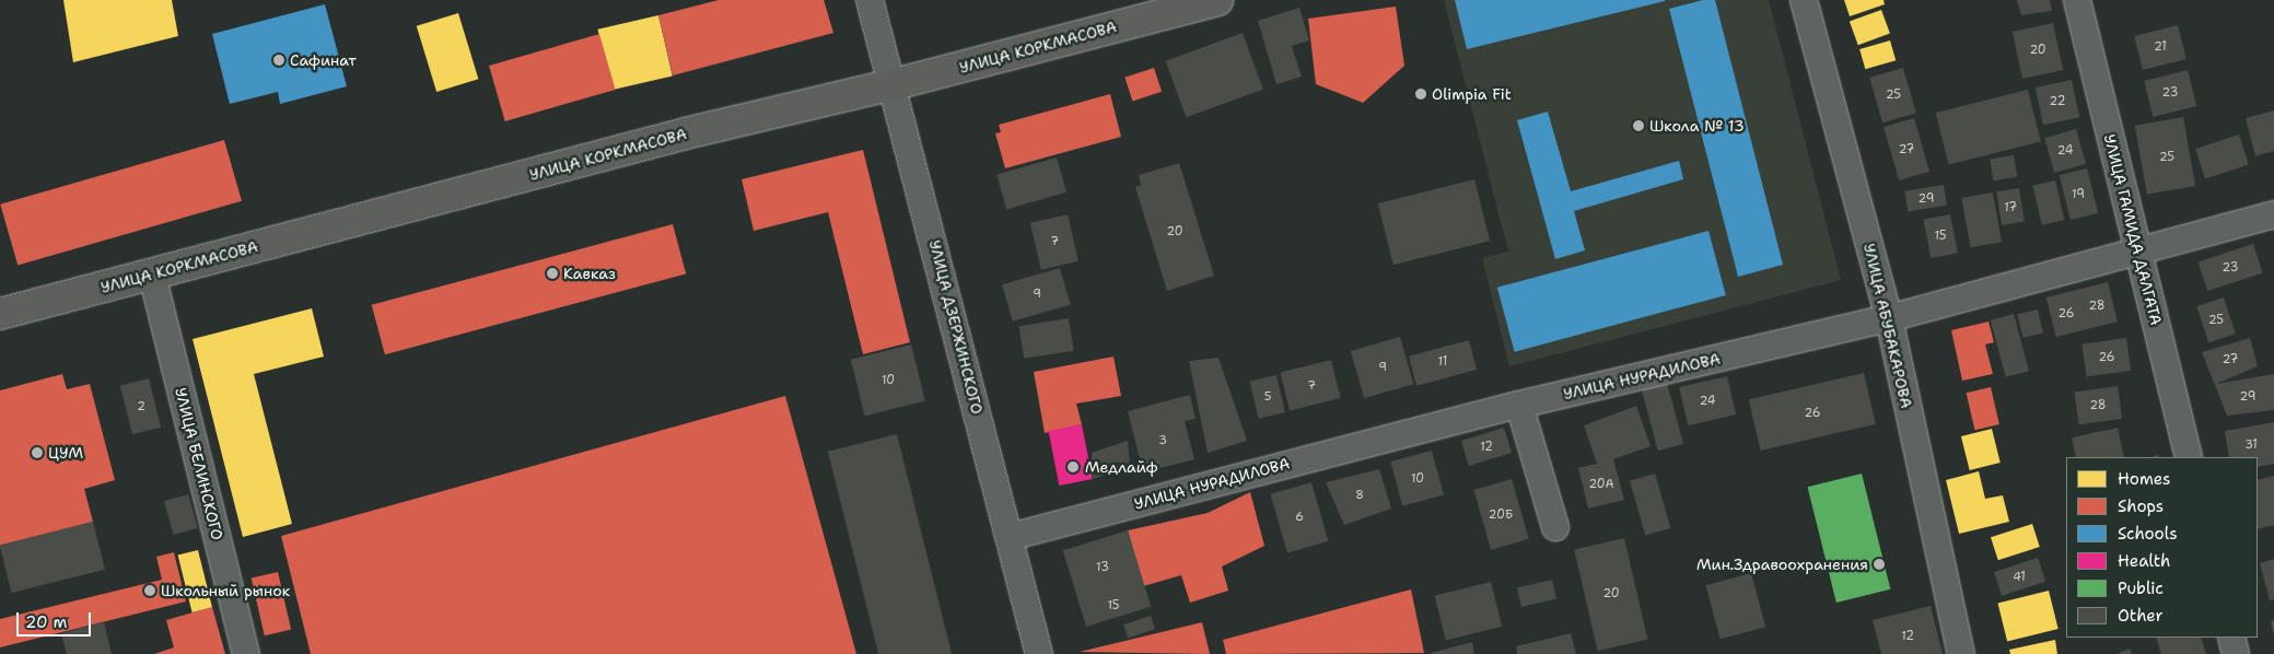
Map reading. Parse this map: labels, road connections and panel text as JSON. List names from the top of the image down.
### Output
{
  "streets": {
    "main road": ["УЛИЦА КОРКМАСОВА"],
    "street": [
      "УЛИЦА ГАМИДА ДАЛГАТА",
      "УЛИЦА АБУБАКАРОВА",
      "УЛИЦА ДЗЕРЖИНСКОГО",
      "УЛИЦА НУРАДИЛОВА",
      "УЛИЦА БЕЛИНСКОГО"
    ]
  },
  "crossings": [
    ["УЛИЦА КОРКМАСОВА", "УЛИЦА ДЗЕРЖИНСКОГО"],
    ["УЛИЦА КОРКМАСОВА", "УЛИЦА БЕЛИНСКОГО"],
    ["УЛИЦА ГАМИДА ДАЛГАТА", "УЛИЦА НУРАДИЛОВА"],
    ["УЛИЦА АБУБАКАРОВА", "УЛИЦА НУРАДИЛОВА"],
    ["УЛИЦА ДЗЕРЖИНСКОГО", "УЛИЦА НУРАДИЛОВА"]
  ],
  "places": [
    "Сафинат",
    "Olimpia Fit",
    "Школа № 13",
    "Кавказ",
    "ЦУМ",
    "Медлайф",
    "Мин.Здравоохранения",
    "Школьный рынок"
  ],
  "house_numbers": [
    "21",
    "20",
    "23",
    "25",
    "22",
    "27",
    "24",
    "25",
    "19",
    "29",
    "17",
    "20",
    "15",
    "7",
    "23",
    "9",
    "28",
    "26",
    "25",
    "26",
    "27",
    "11",
    "9",
    "10",
    "7",
    "5",
    "29",
    "24",
    "28",
    "2",
    "26",
    "3",
    "31",
    "12",
    "10",
    "20А",
    "8",
    "20Б",
    "6",
    "13",
    "41",
    "20",
    "15",
    "12"
  ],
  "legend": [
    "Homes",
    "Shops",
    "Schools",
    "Health",
    "Public",
    "Other"
  ],
  "scale_bar": "20 m"
}
